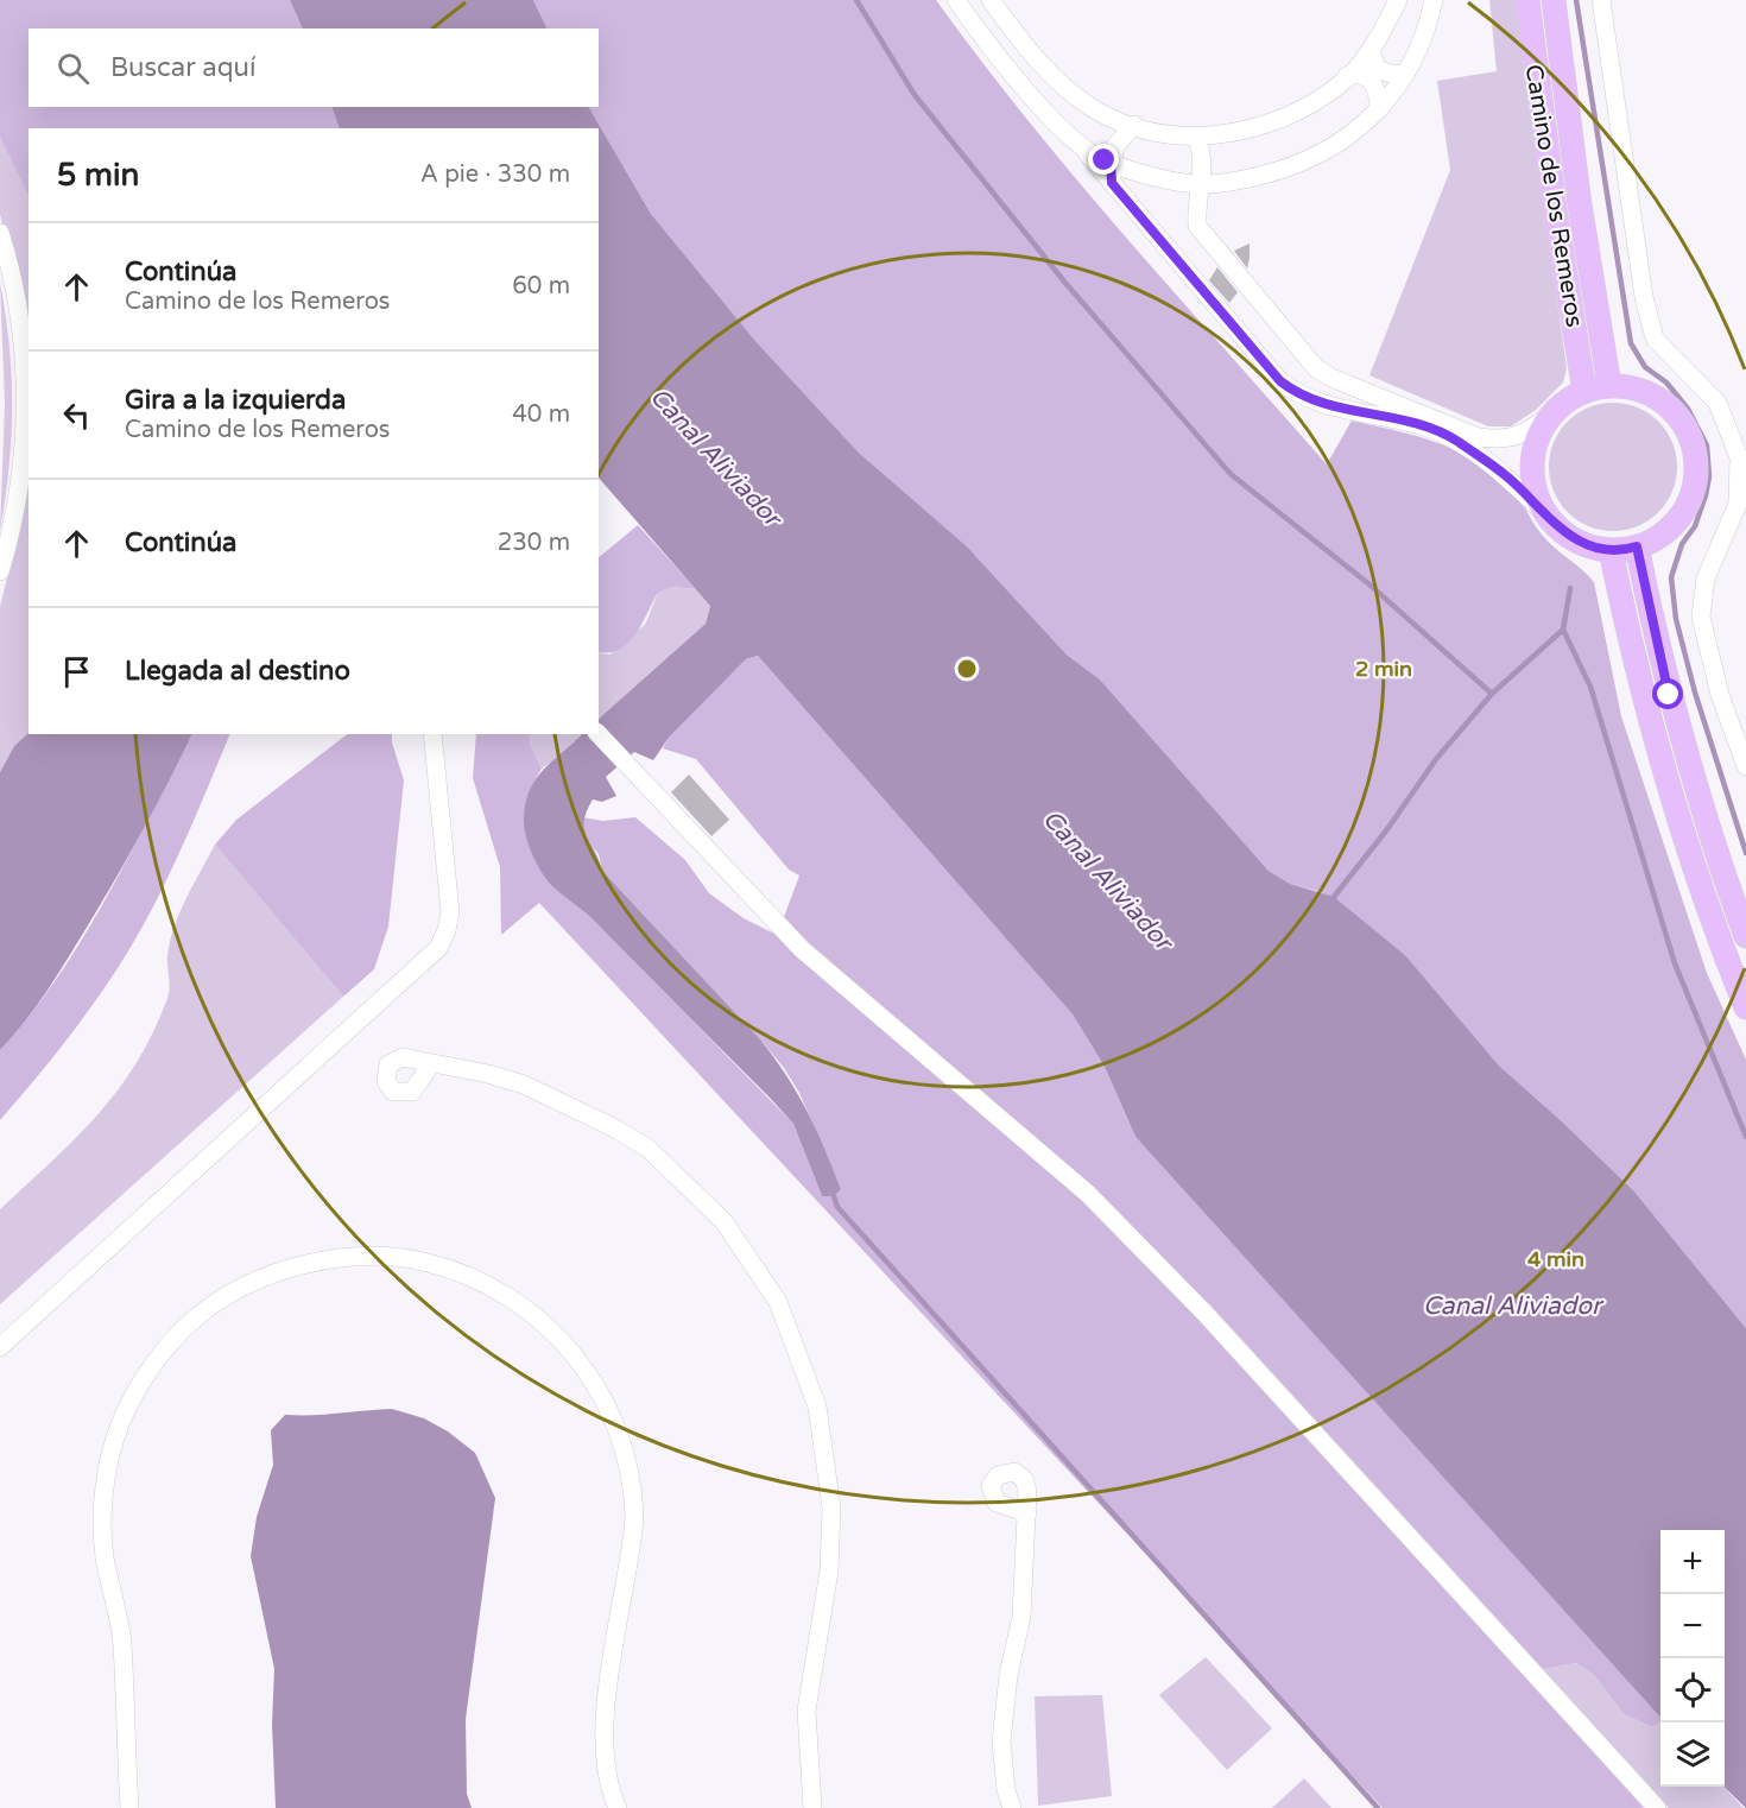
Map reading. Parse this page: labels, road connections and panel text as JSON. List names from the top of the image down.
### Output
{
  "streets": {
    "main road": ["Camino de los Remeros"]
  },
  "water": ["Canal Aliviador"],
  "page": {
    "search": "Buscar aquí",
    "heading": ["5 min", "A pie · 330 m"],
    "list": [
      ["Continúa", "Camino de los Remeros", "60 m"],
      ["Gira a la izquierda", "Camino de los Remeros", "40 m"],
      ["Continúa", "230 m"],
      "Llegada al destino"
    ],
    "map_buttons": ["+", "−"]
  },
  "rings": ["2 min", "4 min"]
}
